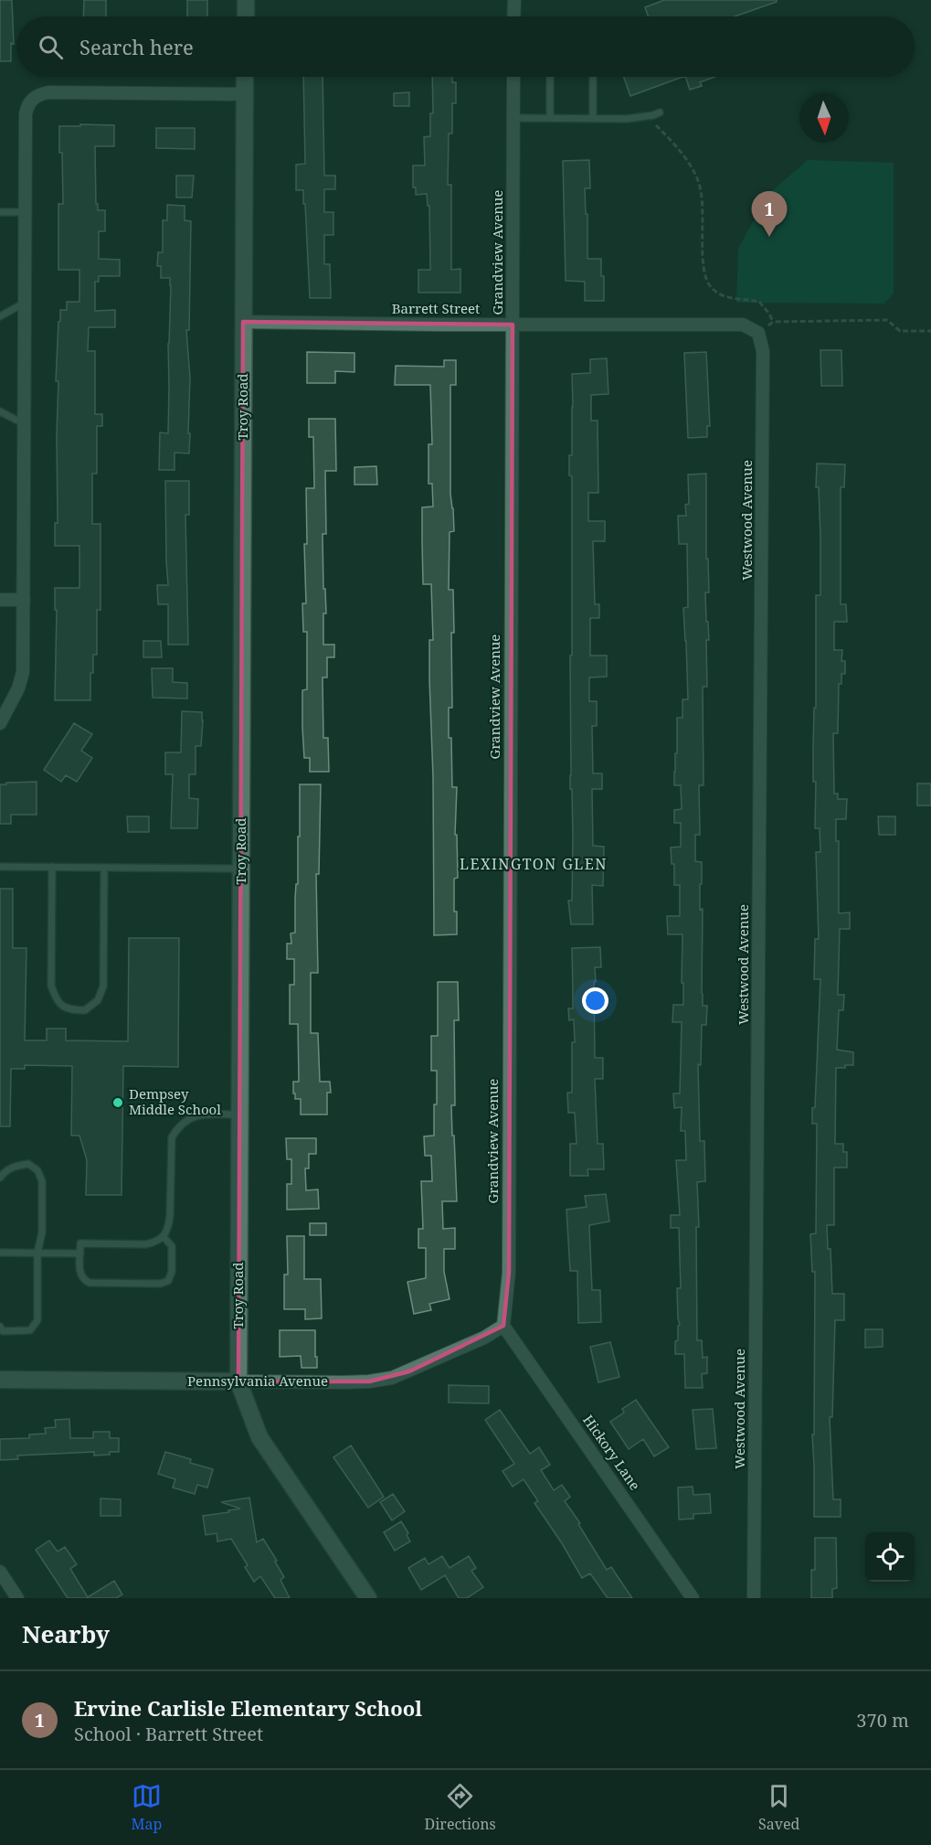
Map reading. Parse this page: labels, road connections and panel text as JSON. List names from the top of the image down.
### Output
{
  "streets": {
    "street": [
      "Grandview Avenue",
      "Barrett Street",
      "Troy Road",
      "Westwood Avenue",
      "Pennsylvania Avenue",
      "Hickory Lane"
    ]
  },
  "crossings": [
    ["Grandview Avenue", "Barrett Street"],
    ["Grandview Avenue", "Pennsylvania Avenue"],
    ["Grandview Avenue", "Hickory Lane"],
    ["Barrett Street", "Troy Road"],
    ["Barrett Street", "Westwood Avenue"],
    ["Troy Road", "Pennsylvania Avenue"],
    ["Pennsylvania Avenue", "Hickory Lane"]
  ],
  "districts": ["LEXINGTON GLEN"],
  "places": ["Dempsey Middle School"],
  "north": "bottom",
  "page": {
    "search": "Search here",
    "pins": "1",
    "heading": "Nearby",
    "list": [
      {
        "mark": "1",
        "name": "Ervine Carlisle Elementary School",
        "note": "School · Barrett Street",
        "value": "370 m"
      }
    ],
    "nav": ["Map", "Directions", "Saved"]
  }
}
